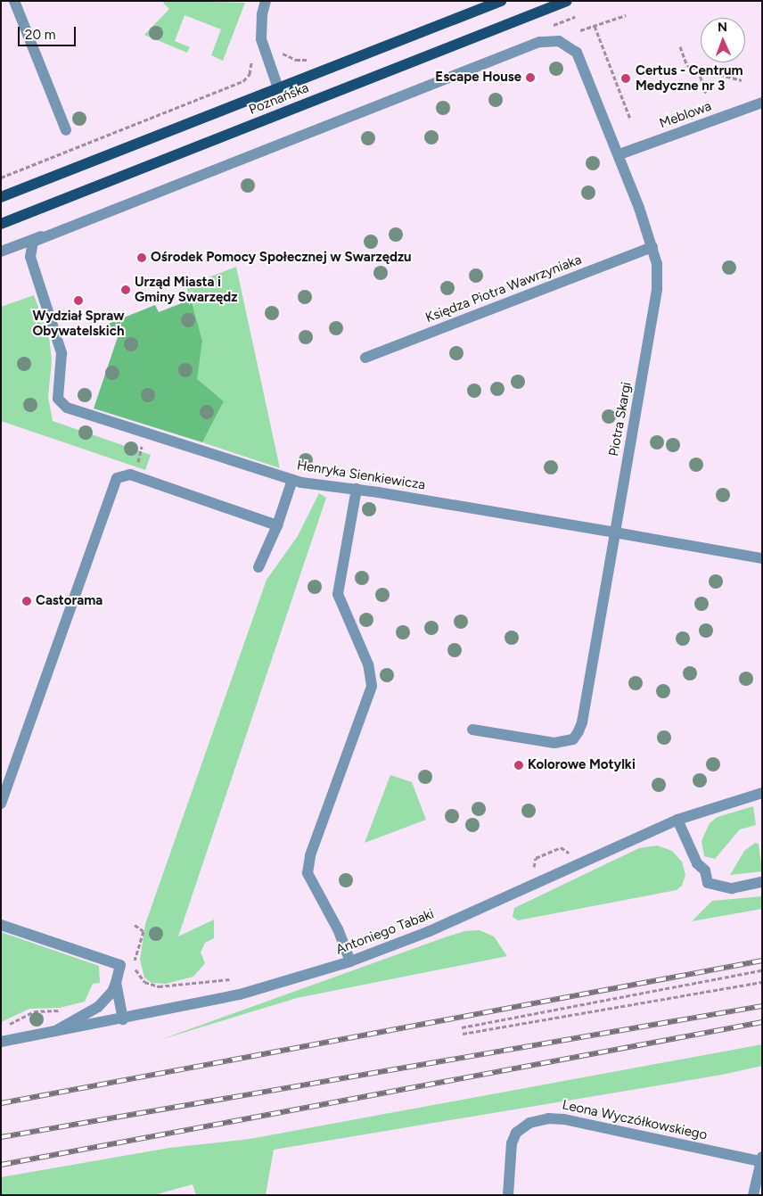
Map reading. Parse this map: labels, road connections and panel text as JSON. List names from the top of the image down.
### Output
{
  "streets": {
    "main road": ["Poznańska"],
    "street": [
      "Meblowa",
      "Księdza Piotra Wawrzyniaka",
      "Piotra Skargi",
      "Henryka Sienkiewicza",
      "Antoniego Tabaki",
      "Leona Wyczółkowskiego"
    ]
  },
  "crossings": [
    ["Meblowa", "Piotra Skargi"],
    ["Księdza Piotra Wawrzyniaka", "Piotra Skargi"],
    ["Piotra Skargi", "Henryka Sienkiewicza"]
  ],
  "places": [
    "Escape House",
    "Certus - Centrum Medyczne nr 3",
    "Ośrodek Pomocy Społecznej w Swarzędzu",
    "Urząd Miasta i Gminy Swarzędz",
    "Wydział Spraw Obywatelskich",
    "Castorama",
    "Kolorowe Motylki"
  ],
  "scale_bar": "20 m",
  "north": "top"
}
